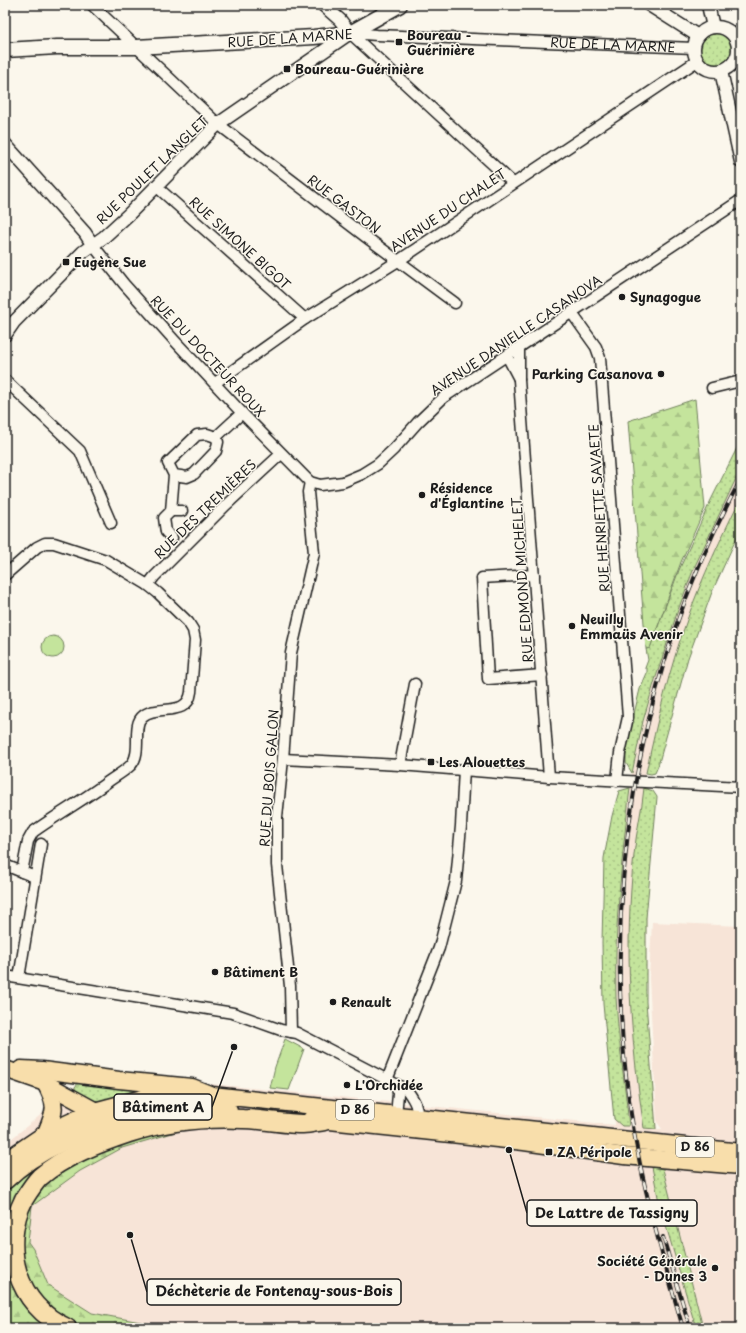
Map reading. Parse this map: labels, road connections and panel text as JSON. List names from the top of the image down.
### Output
{
  "streets": {
    "main road": ["RUE DE LA MARNE", "D 86"],
    "street": [
      "RUE POULET LANGLET",
      "RUE GASTON",
      "AVENUE DU CHALET",
      "RUE SIMONE BIGOT",
      "AVENUE DANIELLE CASANOVA",
      "RUE DU DOCTEUR ROUX",
      "RUE HENRIETTE SAVAETE",
      "RUE DES TREMIÈRES",
      "RUE EDMOND MICHELET",
      "RUE DU BOIS GALON"
    ]
  },
  "crossings": [
    ["RUE DE LA MARNE", "RUE POULET LANGLET"],
    ["RUE DE LA MARNE", "RUE GASTON"],
    ["RUE DE LA MARNE", "AVENUE DU CHALET"],
    ["RUE POULET LANGLET", "RUE GASTON"],
    ["RUE POULET LANGLET", "RUE SIMONE BIGOT"],
    ["RUE POULET LANGLET", "RUE DU DOCTEUR ROUX"],
    ["RUE GASTON", "AVENUE DU CHALET"],
    ["AVENUE DU CHALET", "RUE SIMONE BIGOT"],
    ["AVENUE DU CHALET", "RUE DU DOCTEUR ROUX"],
    ["AVENUE DANIELLE CASANOVA", "RUE DU DOCTEUR ROUX"],
    ["AVENUE DANIELLE CASANOVA", "RUE HENRIETTE SAVAETE"],
    ["AVENUE DANIELLE CASANOVA", "RUE EDMOND MICHELET"],
    ["AVENUE DANIELLE CASANOVA", "RUE DU BOIS GALON"],
    ["RUE DU DOCTEUR ROUX", "RUE DES TREMIÈRES"],
    ["RUE DU DOCTEUR ROUX", "RUE DU BOIS GALON"]
  ],
  "places": {
    "transit": [
      "Boureau - Guérinière",
      "Boureau-Guérinière",
      "Eugène Sue",
      "Les Alouettes",
      "ZA Péripole"
    ],
    "other": [
      "Synagogue",
      "Parking Casanova",
      "Résidence d'Églantine",
      "Neuilly Emmaüs Avenir",
      "Bâtiment B",
      "Renault",
      "Bâtiment A",
      "L'Orchidée",
      "De Lattre de Tassigny",
      "Déchèterie de Fontenay-sous-Bois",
      "Société Générale - Dunes 3"
    ]
  }
}
